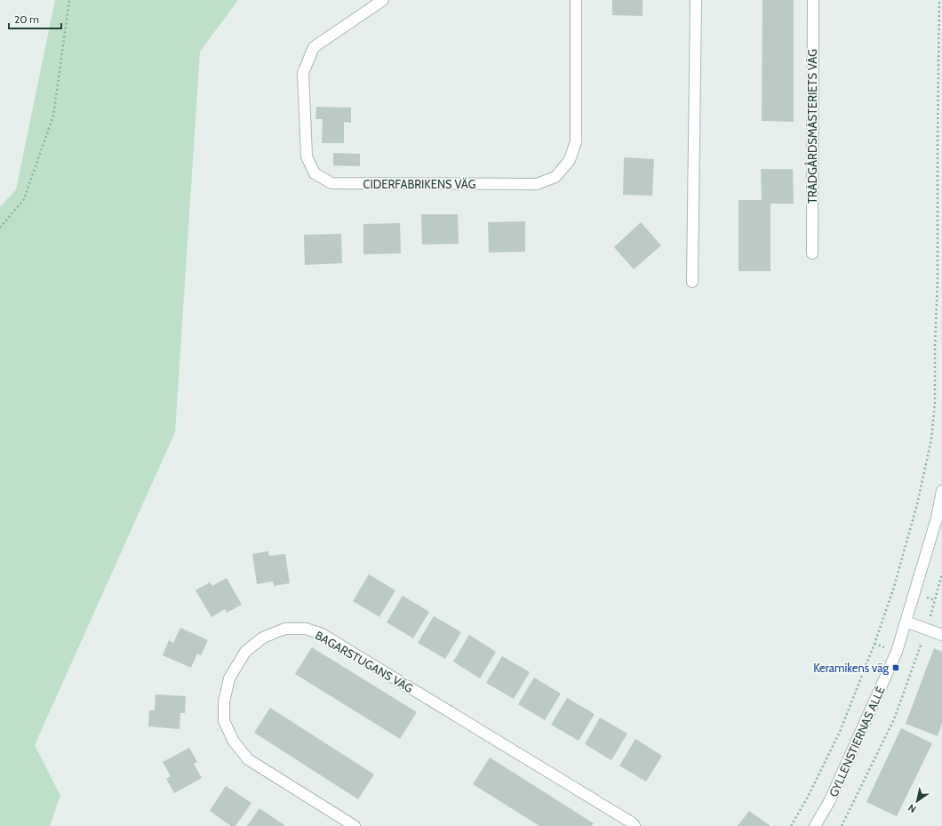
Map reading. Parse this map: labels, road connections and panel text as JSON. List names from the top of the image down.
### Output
{
  "streets": {
    "street": [
      "TRÄDGÅRDSMÄSTERIETS VÄG",
      "CIDERFABRIKENS VÄG",
      "BAGARSTUGANS VÄG",
      "GYLLENSTIERNAS ALLÉ"
    ]
  },
  "places": {
    "transit": ["Keramikens väg"]
  },
  "scale_bar": "20 m",
  "north": "bottom left"
}
